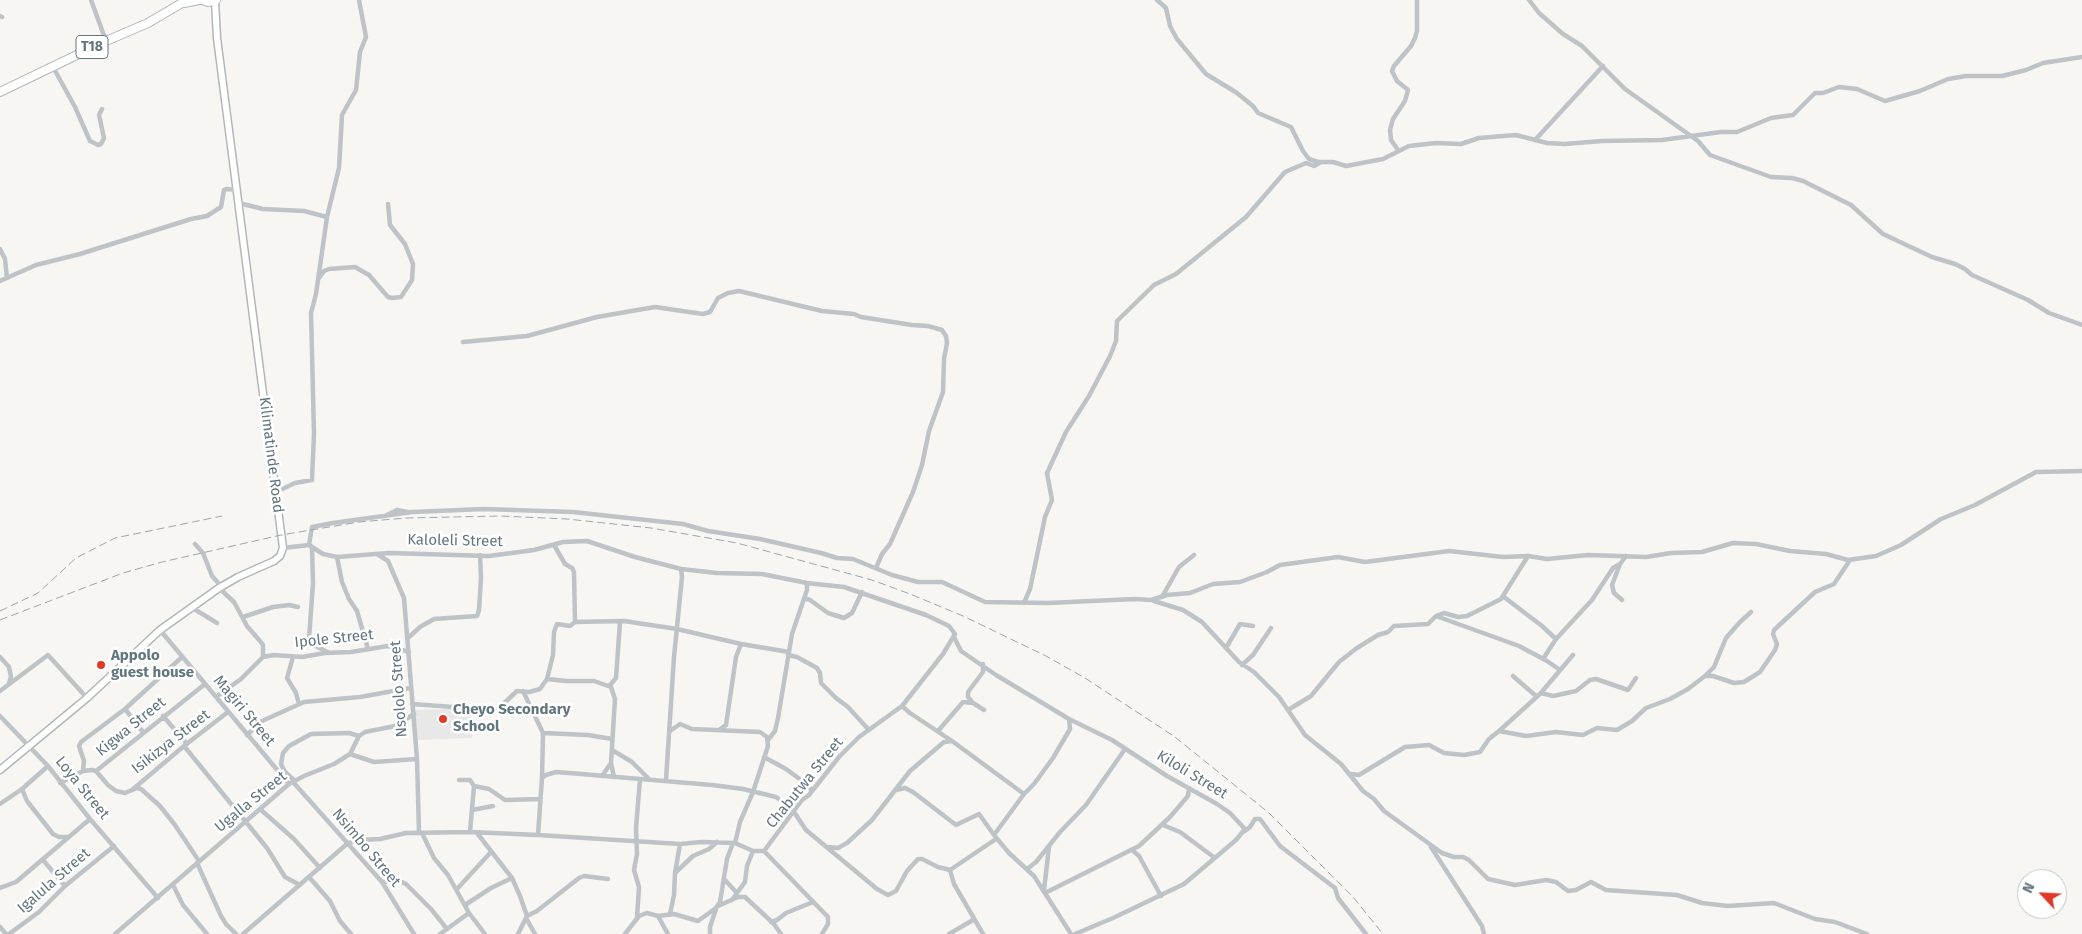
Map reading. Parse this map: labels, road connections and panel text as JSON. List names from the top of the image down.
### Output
{
  "streets": {
    "highway": ["T18"],
    "main road": ["Kilimatinde Road"],
    "street": [
      "Kaloleli Street",
      "Ipole Street",
      "Nsololo Street",
      "Magiri Street",
      "Kigwa Street",
      "Isikizya Street",
      "Kiloli Street",
      "Chabutwa Street",
      "Loya Street",
      "Ugalla Street",
      "Nsimbo Street",
      "Igalula Street"
    ]
  },
  "crossings": [
    ["T18", "Kilimatinde Road"],
    ["Kilimatinde Road", "Kaloleli Street"],
    ["Kaloleli Street", "Nsololo Street"],
    ["Ipole Street", "Nsololo Street"],
    ["Magiri Street", "Kigwa Street"],
    ["Magiri Street", "Isikizya Street"],
    ["Magiri Street", "Ugalla Street"],
    ["Magiri Street", "Nsimbo Street"],
    ["Kiloli Street", "Chabutwa Street"],
    ["Loya Street", "Ugalla Street"],
    ["Loya Street", "Igalula Street"],
    ["Ugalla Street", "Nsimbo Street"]
  ],
  "places": ["Appolo guest house", "Cheyo Secondary School"],
  "north": "top left"
}
